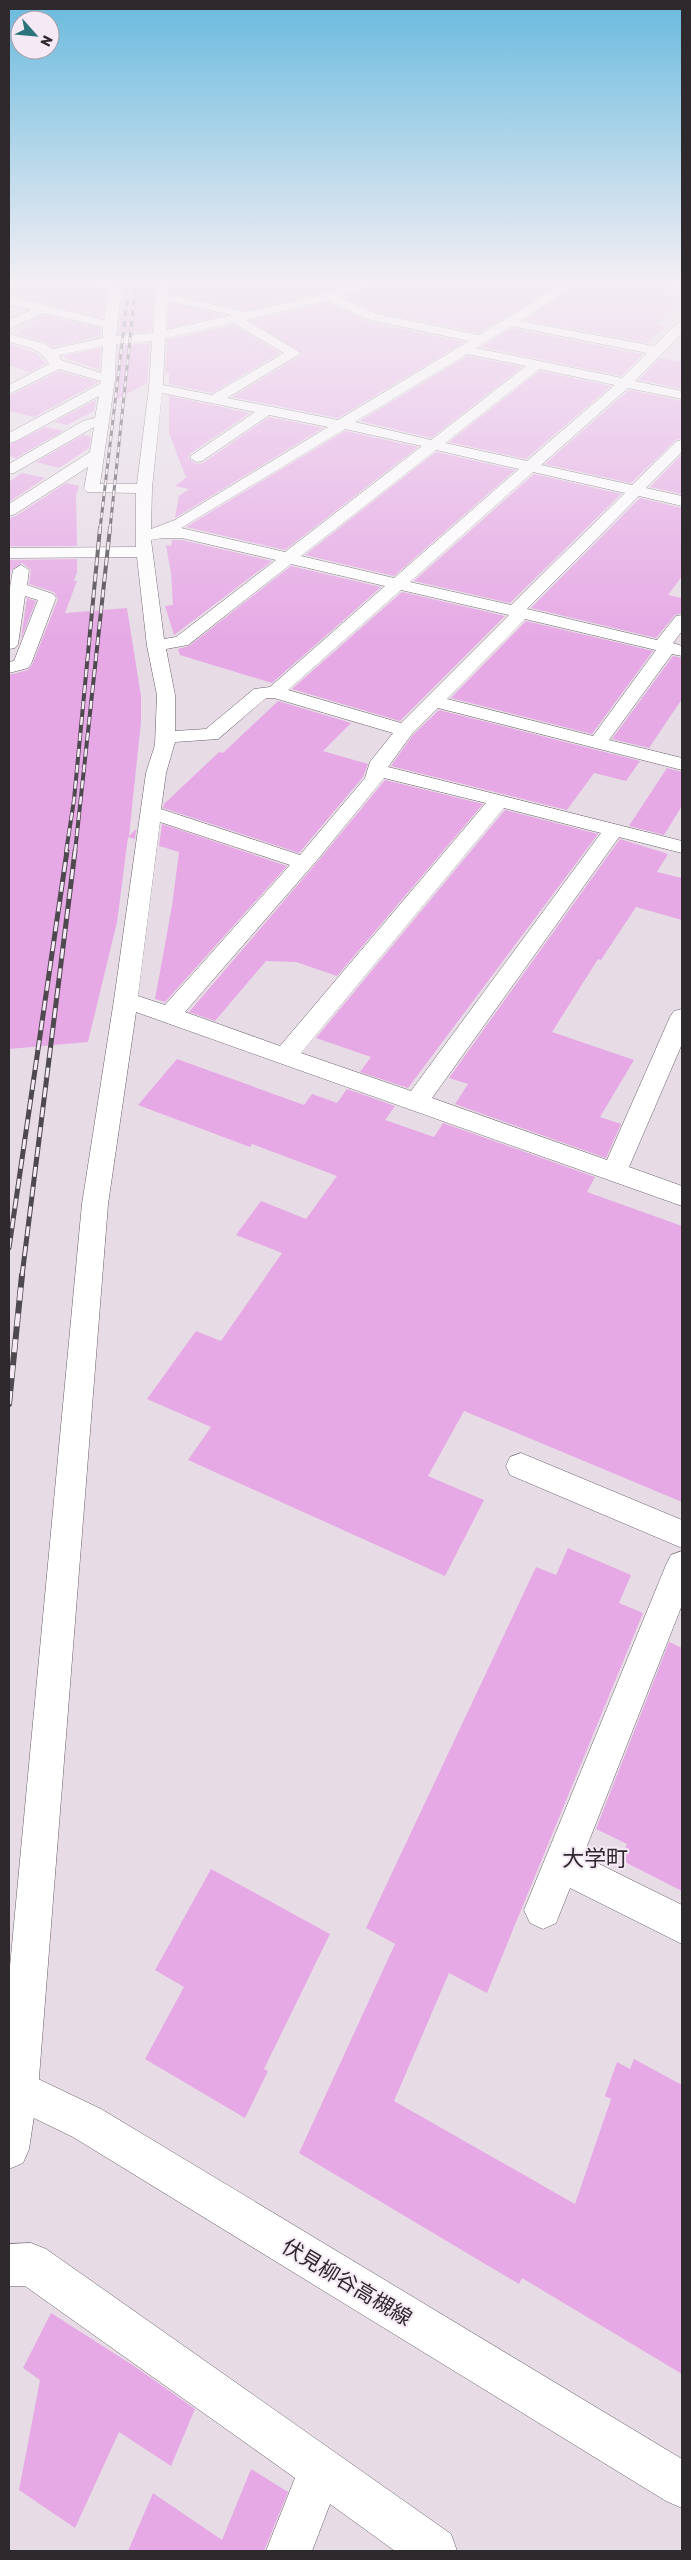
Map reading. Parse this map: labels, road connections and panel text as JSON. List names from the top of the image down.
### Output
{
  "streets": {
    "street": ["伏見柳谷高槻線"]
  },
  "districts": ["大学町"],
  "north": "bottom right"
}
